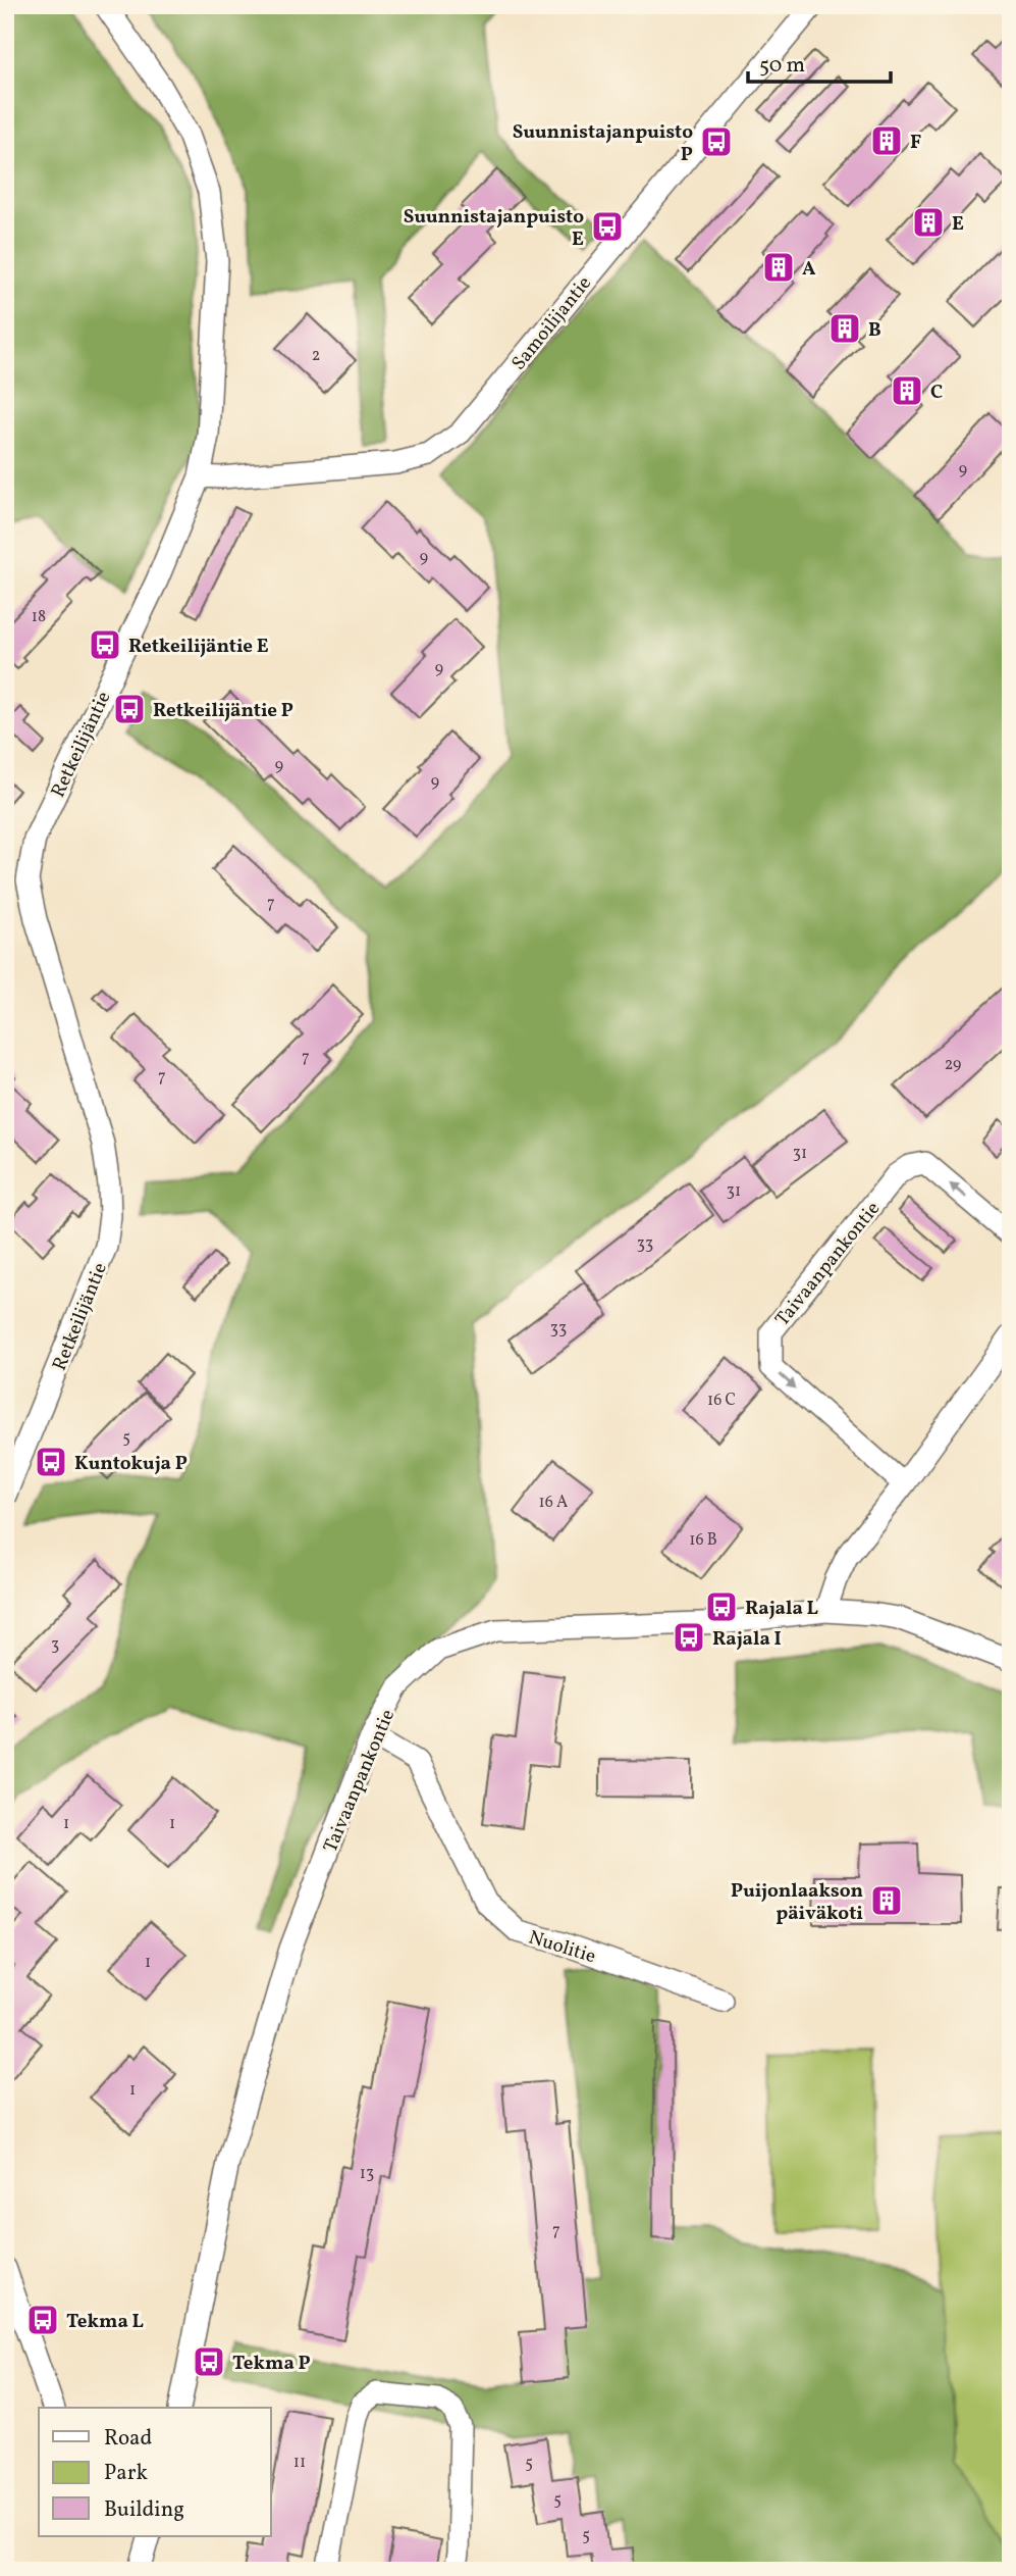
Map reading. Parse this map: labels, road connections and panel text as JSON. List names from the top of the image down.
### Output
{
  "streets": {
    "street": [
      "Samoilijantie",
      "Retkeilijäntie",
      "Taivaanpankontie",
      "Nuolitie"
    ]
  },
  "crossings": [
    ["Samoilijantie", "Retkeilijäntie"],
    ["Taivaanpankontie", "Nuolitie"]
  ],
  "places": {
    "building": [
      "F",
      "E",
      "A",
      "B",
      "C",
      "Puijonlaakson päiväkoti"
    ],
    "bus stop": [
      "Suunnistajanpuisto P",
      "Suunnistajanpuisto E",
      "Retkeilijäntie E",
      "Retkeilijäntie P",
      "Kuntokuja P",
      "Rajala L",
      "Rajala I",
      "Tekma L",
      "Tekma P"
    ]
  },
  "house_numbers": [
    "2",
    "9",
    "9",
    "18",
    "9",
    "9",
    "9",
    "7",
    "7",
    "29",
    "7",
    "31",
    "31",
    "33",
    "33",
    "16 C",
    "5",
    "16 A",
    "16 B",
    "3",
    "1",
    "1",
    "1",
    "1",
    "13",
    "7",
    "11",
    "5",
    "5",
    "5"
  ],
  "legend": ["Road", "Park", "Building"],
  "scale_bar": "50 m"
}
